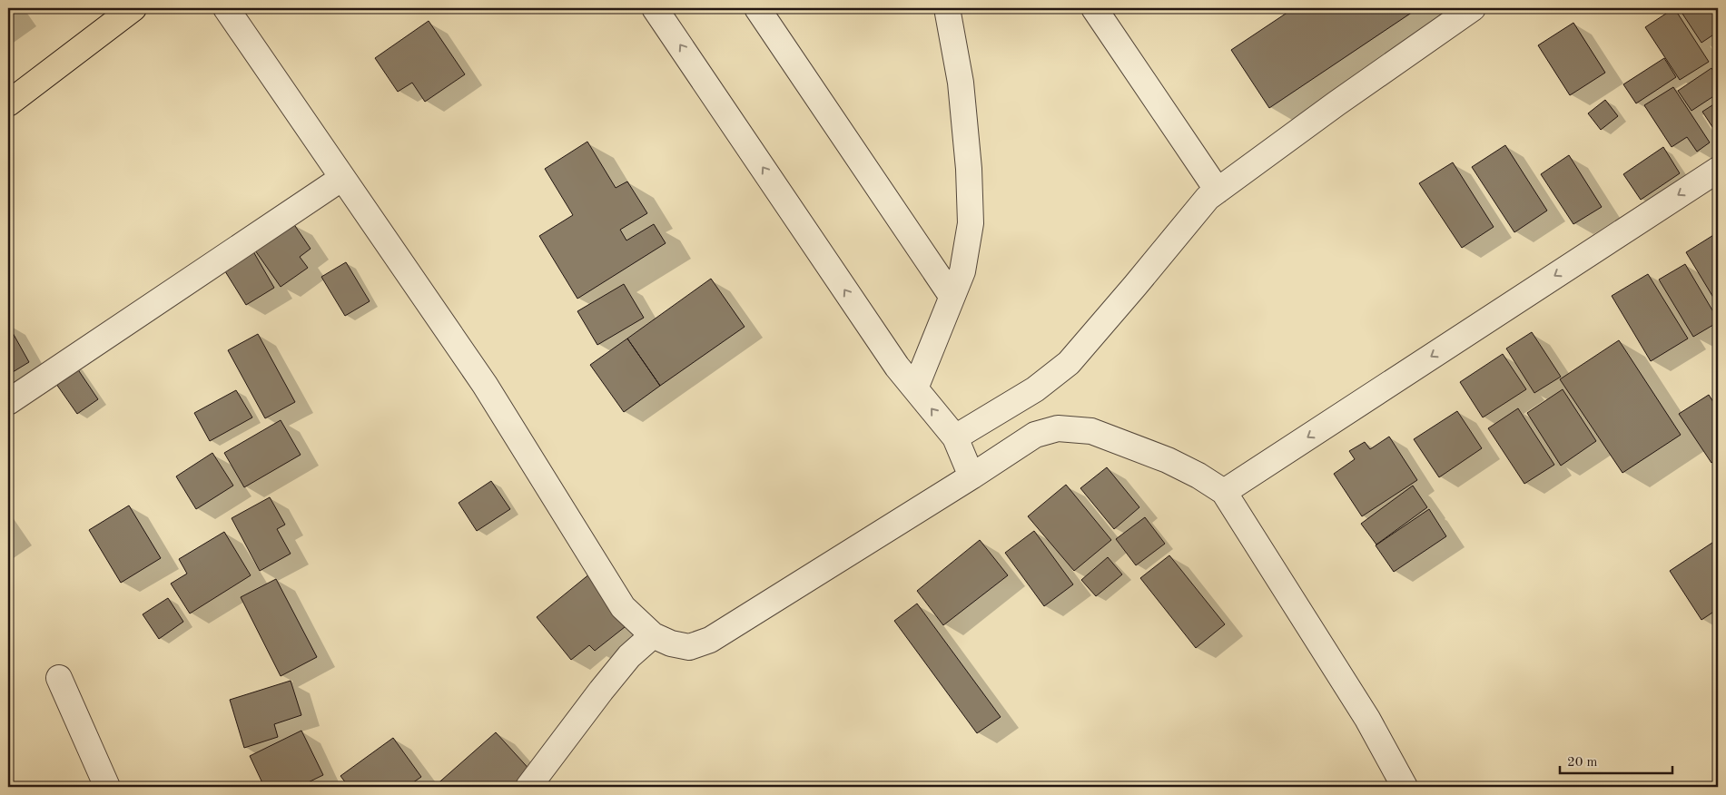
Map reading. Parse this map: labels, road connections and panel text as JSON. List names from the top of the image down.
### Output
{
  "scale_bar": "20 m"
}
